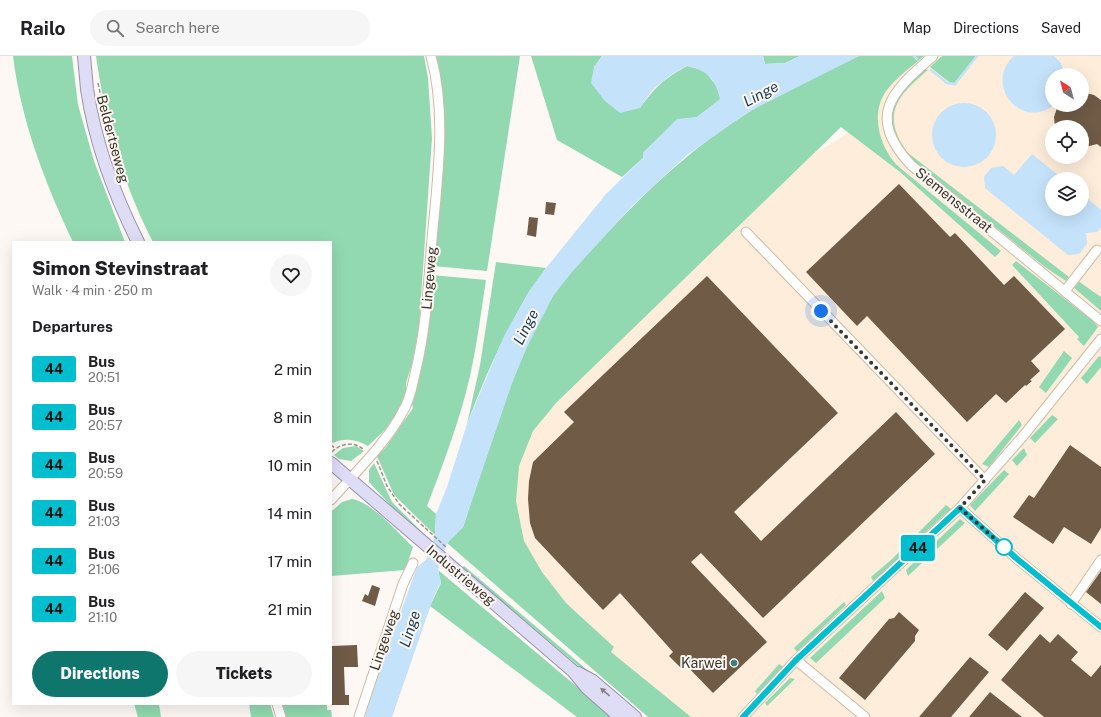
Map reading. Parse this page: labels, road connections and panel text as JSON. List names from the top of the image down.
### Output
{
  "streets": {
    "main road": ["Beldertseweg", "Industrieweg"],
    "street": ["Siemensstraat", "Lingeweg"]
  },
  "crossings": [
    ["Lingeweg", "Industrieweg"]
  ],
  "water": ["Linge"],
  "places": ["Karwei"],
  "lines": ["bus line 44"],
  "north": "top left",
  "page": {
    "header": "Railo",
    "search": "Search here",
    "nav": ["Map", "Directions", "Saved"],
    "on_map": "44",
    "heading": [
      ["Simon Stevinstraat", "Walk · 4 min · 250 m"],
      "Departures"
    ],
    "list": [
      {
        "mark": "44",
        "name": "Bus",
        "note": "20:51",
        "value": "2 min"
      },
      {
        "mark": "44",
        "name": "Bus",
        "note": "20:57",
        "value": "8 min"
      },
      {
        "mark": "44",
        "name": "Bus",
        "note": "20:59",
        "value": "10 min"
      },
      {
        "mark": "44",
        "name": "Bus",
        "note": "21:03",
        "value": "14 min"
      },
      {
        "mark": "44",
        "name": "Bus",
        "note": "21:06",
        "value": "17 min"
      },
      {
        "mark": "44",
        "name": "Bus",
        "note": "21:10",
        "value": "21 min"
      }
    ],
    "buttons": ["Directions", "Tickets"]
  }
}
